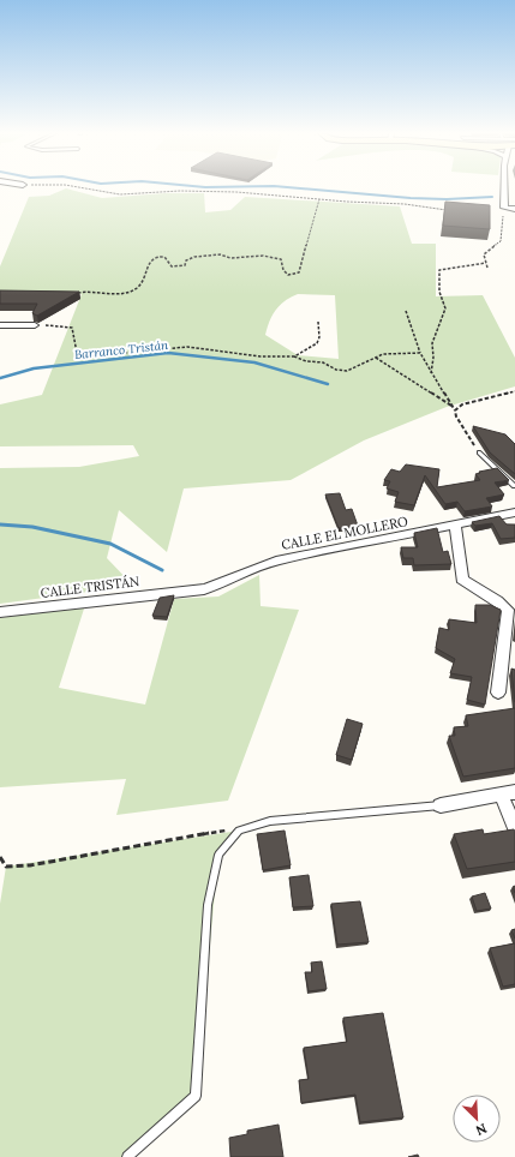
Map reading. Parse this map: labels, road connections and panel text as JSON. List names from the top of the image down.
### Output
{
  "streets": {
    "street": ["CALLE EL MOLLERO", "CALLE TRISTÁN"]
  },
  "crossings": [
    ["CALLE EL MOLLERO", "CALLE TRISTÁN"]
  ],
  "water": ["Barranco Tristán"],
  "north": "bottom right"
}
